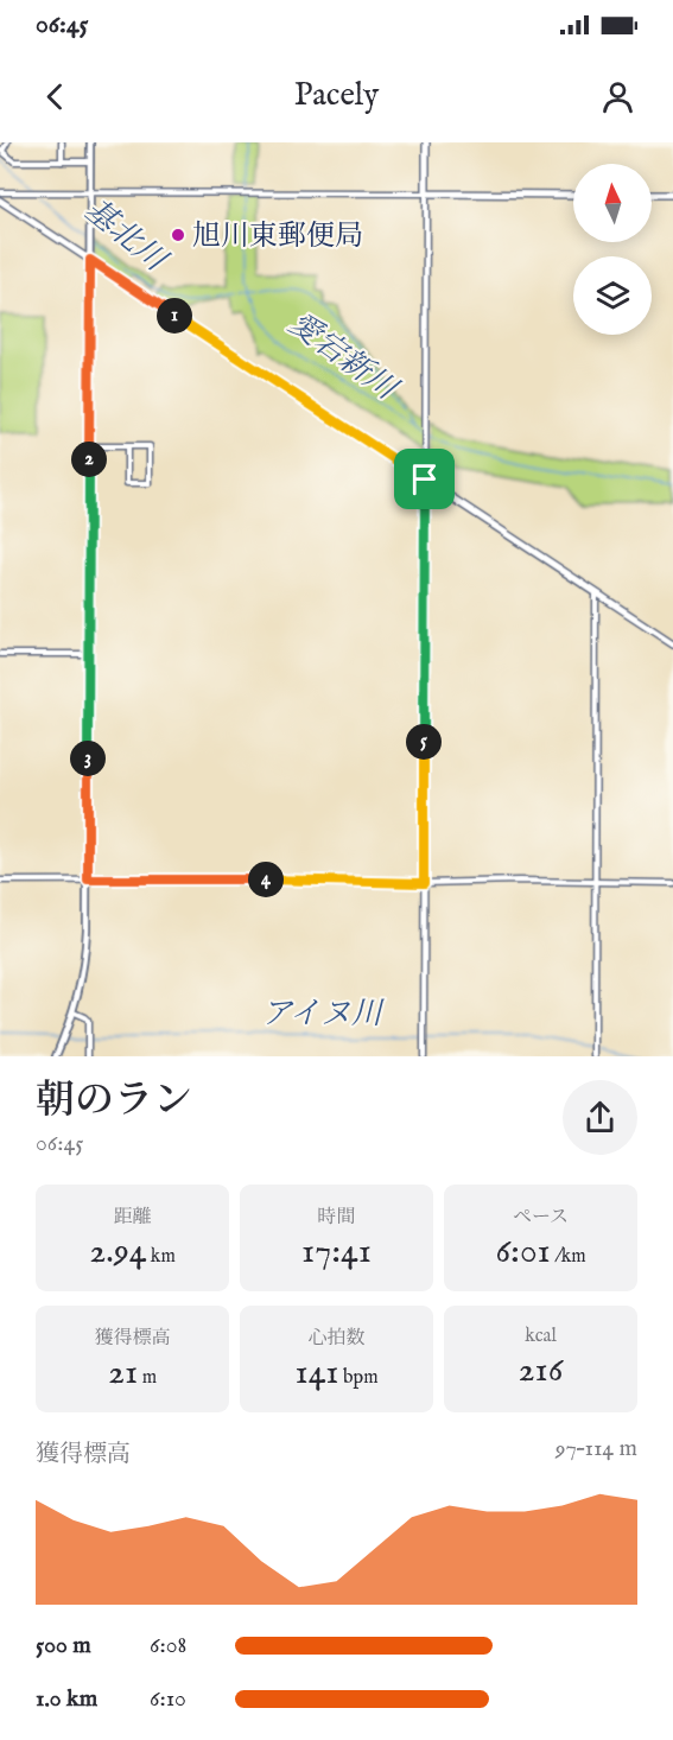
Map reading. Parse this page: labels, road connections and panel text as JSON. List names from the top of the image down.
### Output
{
  "water": ["基北川", "愛宕新川", "アイヌ川"],
  "places": ["旭川東郵便局"],
  "north": "top",
  "page": {
    "status": "06:45",
    "header": "Pacely",
    "pins": [
      "1",
      "2",
      "5",
      "3",
      "4"
    ],
    "heading": ["朝のラン", "06:45"],
    "stats": [
      ["距離", "2.94 km"],
      ["時間", "17:41"],
      ["ペース", "6:01 /km"],
      ["獲得標高", "21 m"],
      ["心拍数", "141 bpm"],
      ["kcal", "216"]
    ],
    "chart": ["獲得標高", "97–114 m"],
    "list": [
      {
        "name": "500 m",
        "note": "6:08"
      },
      {
        "name": "1.0 km",
        "note": "6:10"
      }
    ]
  }
}
